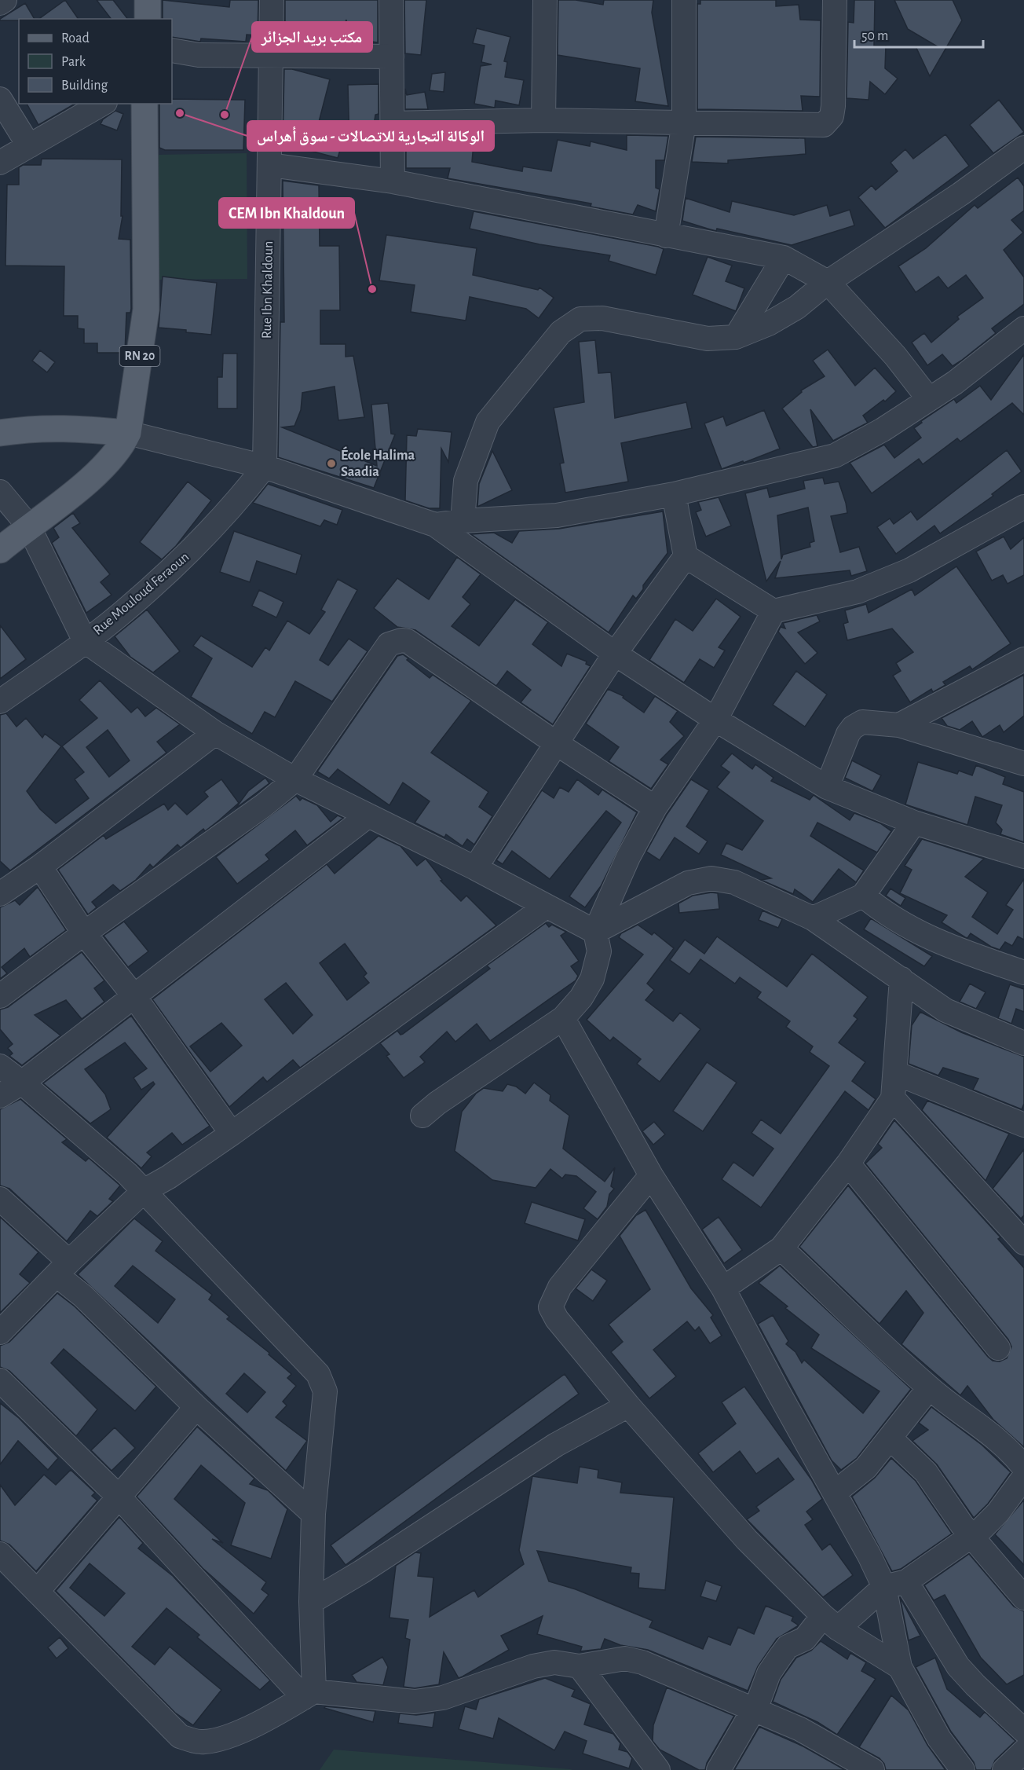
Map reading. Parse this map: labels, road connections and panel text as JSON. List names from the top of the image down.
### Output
{
  "streets": {
    "main road": ["RN 20"],
    "street": ["Rue Ibn Khaldoun", "Rue Mouloud Feraoun"]
  },
  "crossings": [
    ["Rue Ibn Khaldoun", "Rue Mouloud Feraoun"]
  ],
  "places": [
    "الوكالة التجارية للاتصالات - سوق أهراس",
    "مكتب بريد الجزائر",
    "CEM Ibn Khaldoun",
    "École Halima Saadia"
  ],
  "legend": ["Road", "Park", "Building"],
  "scale_bar": "50 m"
}
